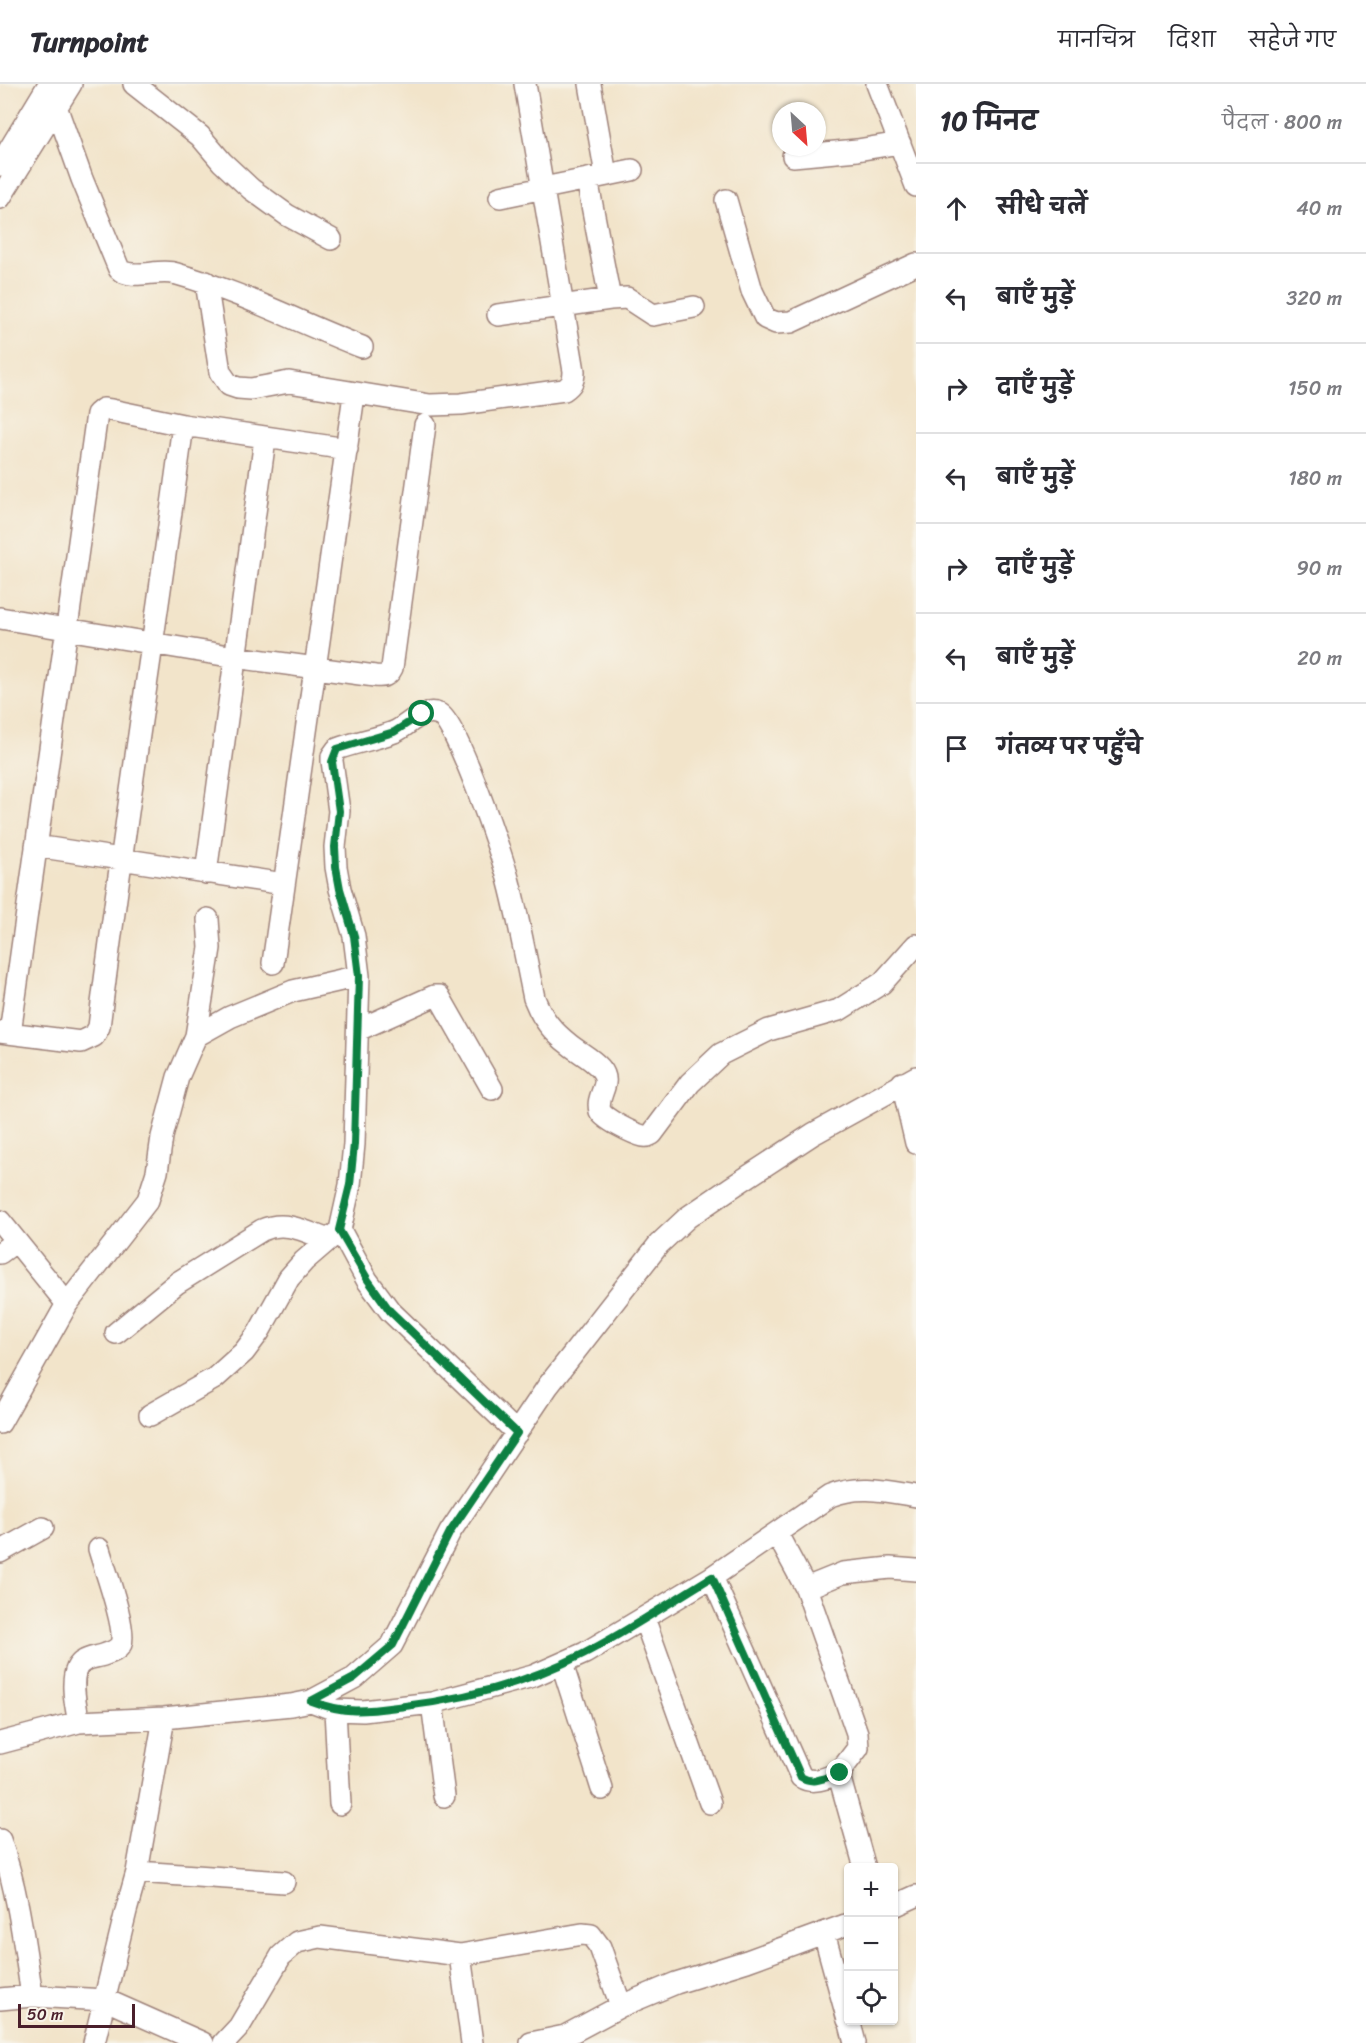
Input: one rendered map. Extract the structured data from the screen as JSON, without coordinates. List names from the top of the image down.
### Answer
{
  "scale_bar": "50 m",
  "north": "bottom right",
  "page": {
    "header": "Turnpoint",
    "nav": ["मानचित्र", "दिशा", "सहेजे गए"],
    "heading": ["10 मिनट", "पैदल · 800 m"],
    "list": [
      ["सीधे चलें", "40 m"],
      ["बाएँ मुड़ें", "320 m"],
      ["दाएँ मुड़ें", "150 m"],
      ["बाएँ मुड़ें", "180 m"],
      ["दाएँ मुड़ें", "90 m"],
      ["बाएँ मुड़ें", "20 m"],
      "गंतव्य पर पहुँचे"
    ],
    "map_buttons": ["+", "−"],
    "scale": "50 m"
  }
}
